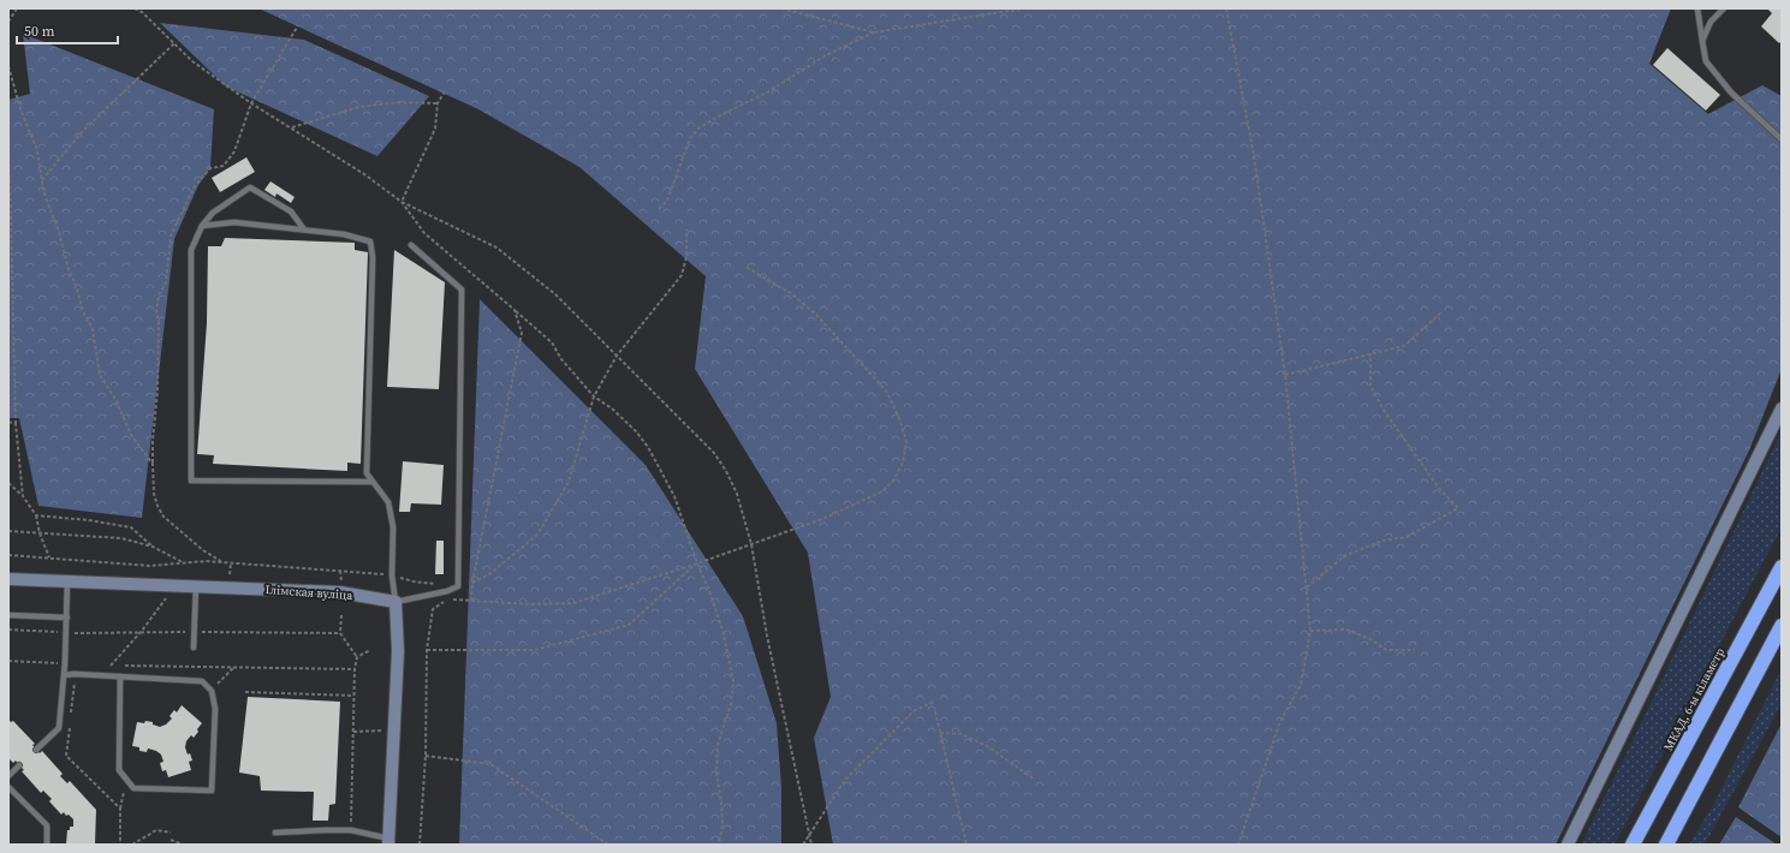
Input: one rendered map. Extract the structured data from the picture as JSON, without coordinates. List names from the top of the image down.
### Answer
{
  "streets": {
    "highway": ["МКАД, 6-ы кіламетр"],
    "street": ["Ілімская вуліца"]
  },
  "scale_bar": "50 m"
}
